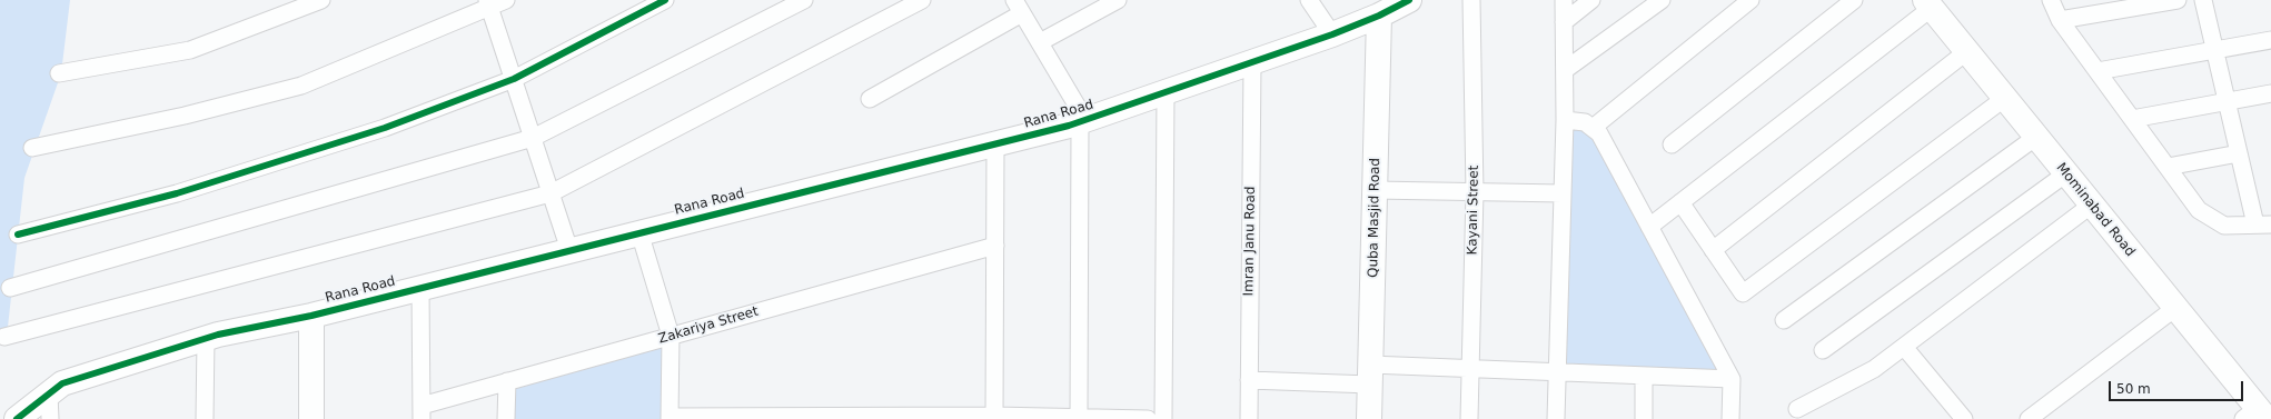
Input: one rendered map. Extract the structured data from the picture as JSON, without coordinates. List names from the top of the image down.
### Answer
{
  "streets": {
    "street": [
      "Rana Road",
      "Kayani Street",
      "Mominabad Road",
      "Quba Masjid Road",
      "Imran Janu Road",
      "Zakariya Street"
    ]
  },
  "crossings": [
    ["Rana Road", "Quba Masjid Road"],
    ["Rana Road", "Imran Janu Road"]
  ],
  "scale_bar": "50 m"
}
